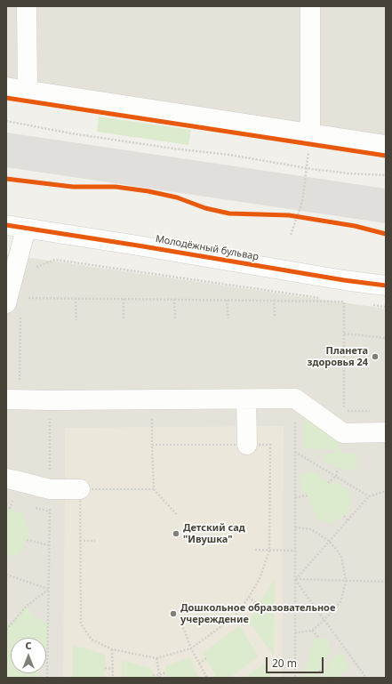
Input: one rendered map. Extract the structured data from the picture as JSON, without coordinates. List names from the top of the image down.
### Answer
{
  "streets": {
    "street": ["Молодёжный бульвар"]
  },
  "places": ["Планета здоровья 24", "Детский сад \"Ивушка\"", "Дошкольное образовательное учереждение"],
  "scale_bar": "20 m",
  "north": "top"
}
